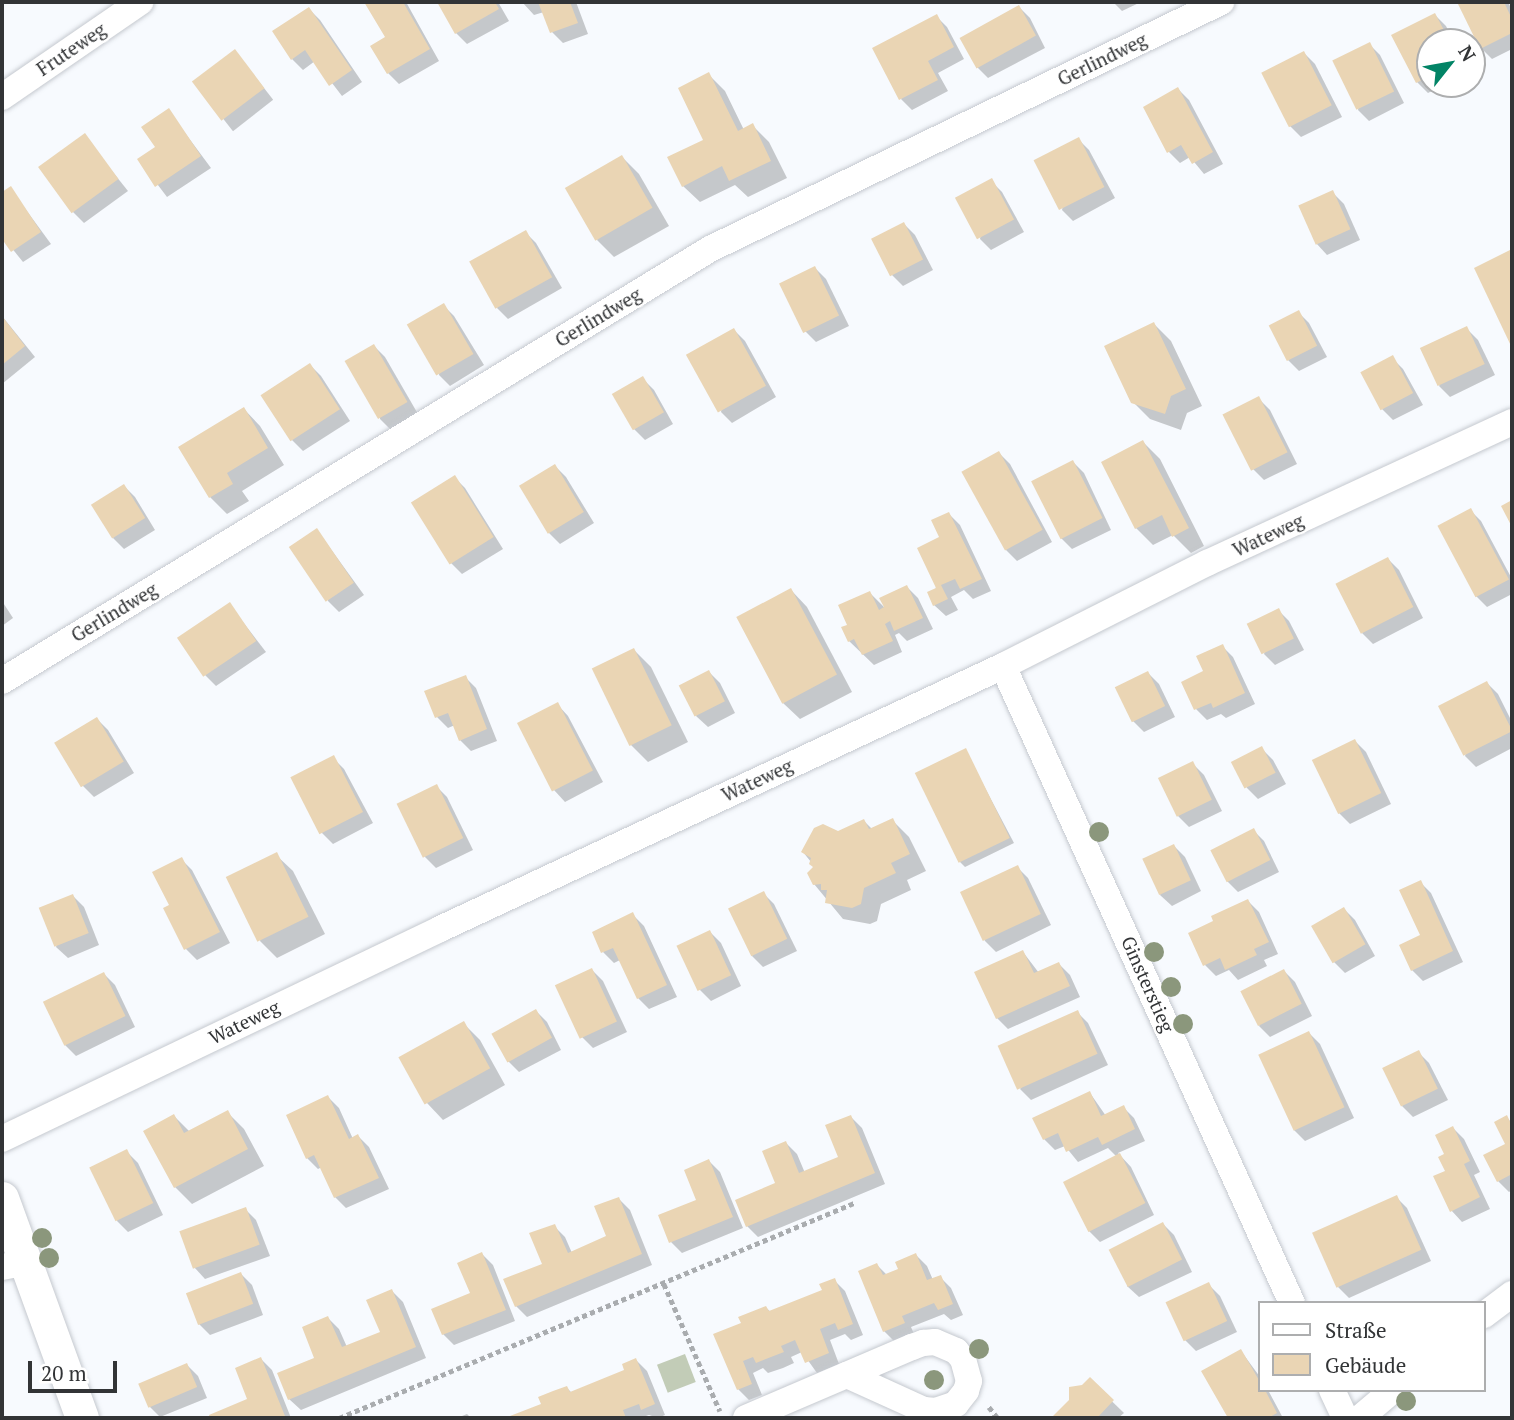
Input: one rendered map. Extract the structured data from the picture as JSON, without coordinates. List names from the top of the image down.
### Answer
{
  "streets": {
    "street": [
      "Fruteweg",
      "Gerlindweg",
      "Wateweg",
      "Ginsterstieg"
    ]
  },
  "crossings": [
    ["Wateweg", "Ginsterstieg"]
  ],
  "legend": ["Straße", "Gebäude"],
  "scale_bar": "20 m",
  "north": "top right"
}
